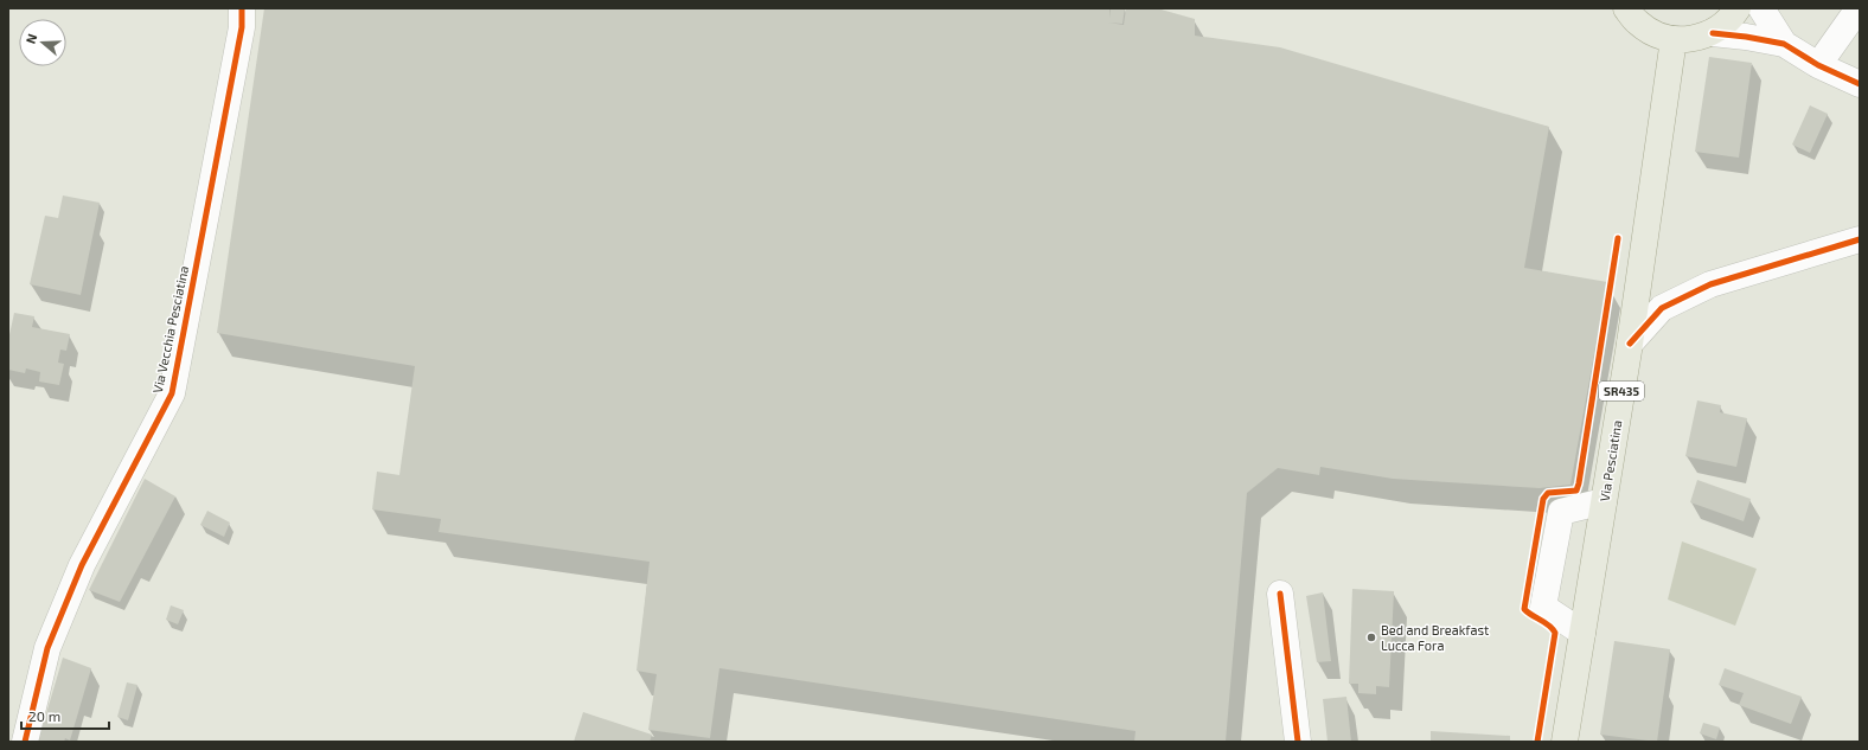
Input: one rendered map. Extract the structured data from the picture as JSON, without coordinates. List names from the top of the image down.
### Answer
{
  "streets": {
    "main road": ["SR435", "Via Pesciatina"],
    "street": ["Via Vecchia Pesciatina"]
  },
  "places": ["Bed and Breakfast Lucca Fora"],
  "scale_bar": "20 m",
  "north": "left"
}
